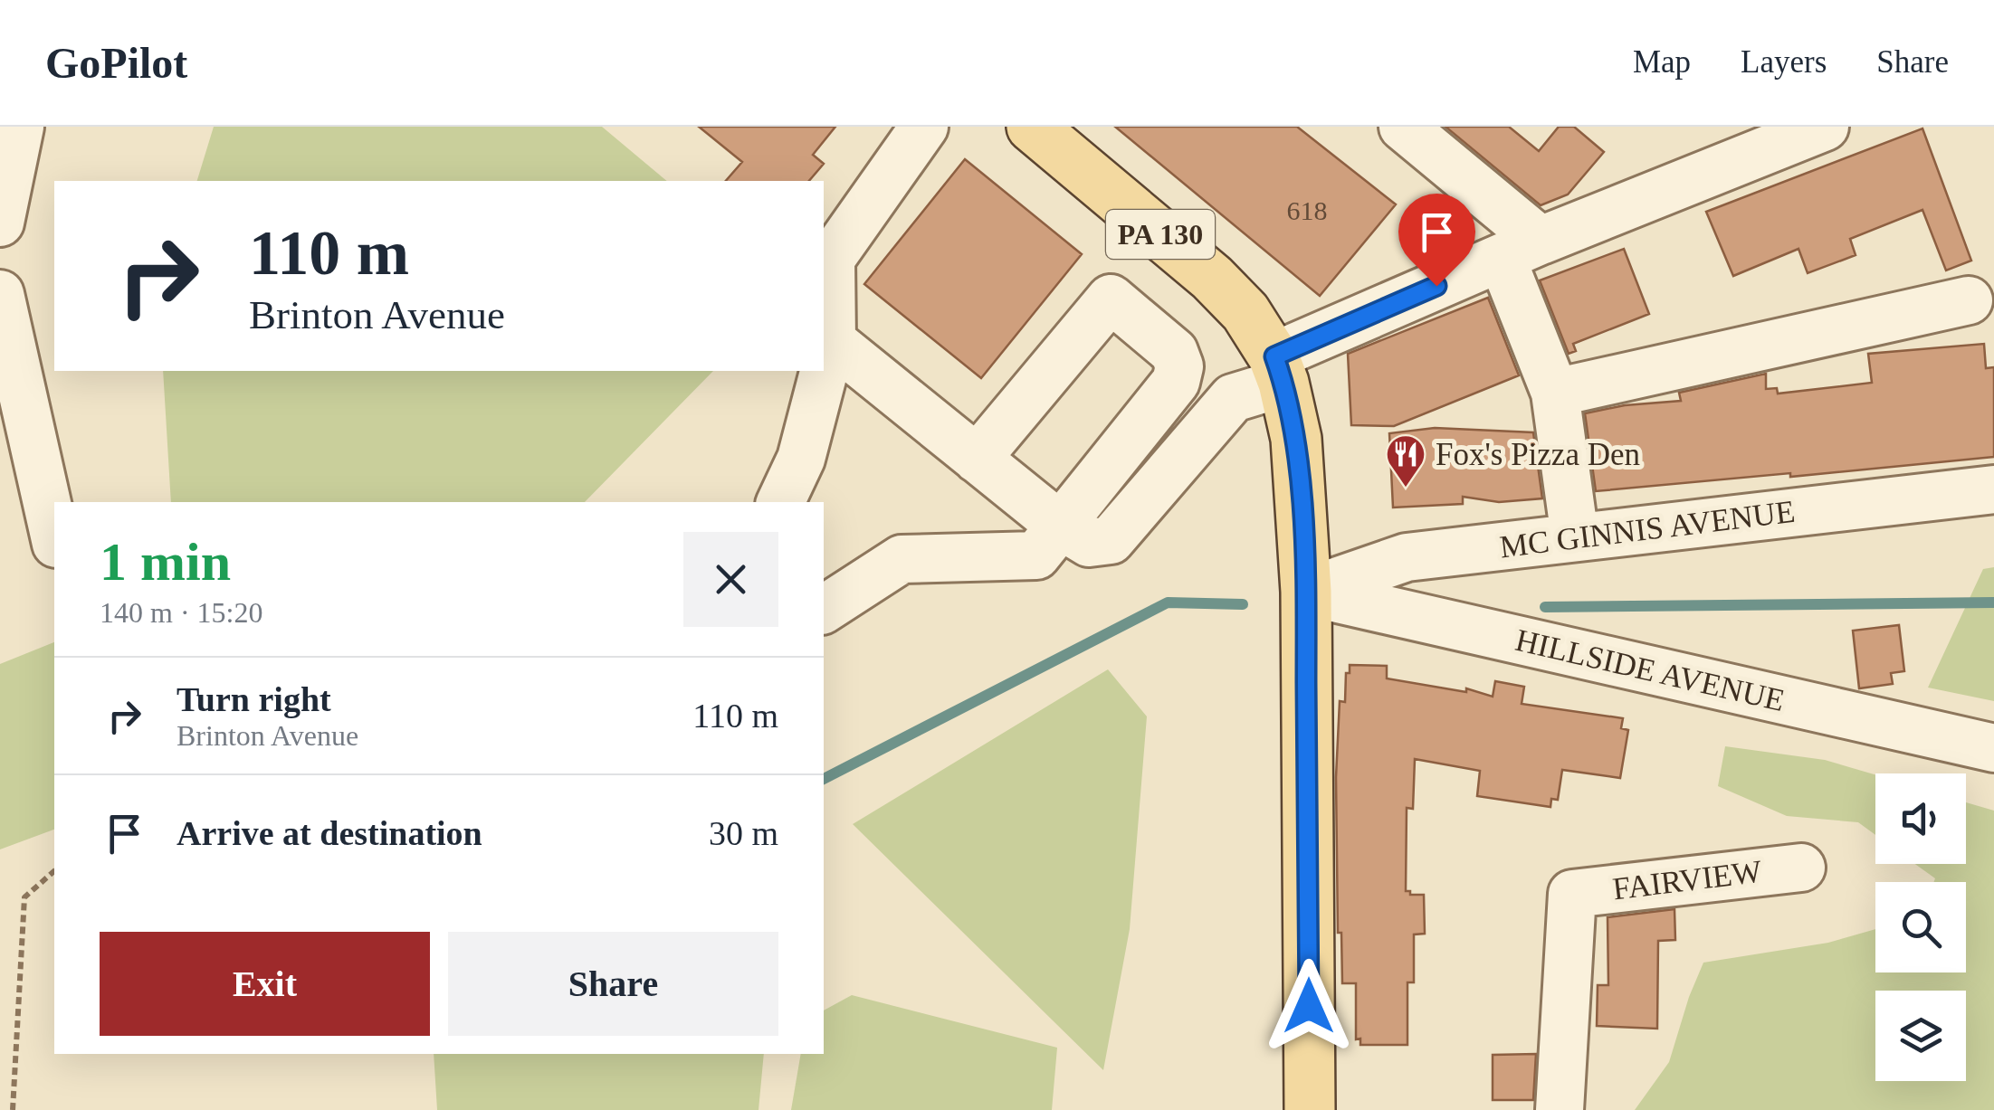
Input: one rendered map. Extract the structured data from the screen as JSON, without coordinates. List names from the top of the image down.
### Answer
{
  "streets": {
    "main road": ["PA 130"],
    "street": ["MC GINNIS AVENUE", "HILLSIDE AVENUE", "FAIRVIEW"]
  },
  "crossings": [
    ["PA 130", "MC GINNIS AVENUE"],
    ["PA 130", "HILLSIDE AVENUE"],
    ["MC GINNIS AVENUE", "HILLSIDE AVENUE"]
  ],
  "places": {
    "restaurant": ["Fox's Pizza Den"]
  },
  "house_numbers": ["618"],
  "page": {
    "header": "GoPilot",
    "nav": ["Map", "Layers", "Share"],
    "turn": ["110 m", "Brinton Avenue"],
    "heading": ["1 min", "140 m · 15:20"],
    "list": [
      {
        "name": "Turn right",
        "note": "Brinton Avenue",
        "value": "110 m"
      },
      {
        "name": "Arrive at destination",
        "value": "30 m"
      }
    ],
    "buttons": ["Exit", "Share"]
  }
}
